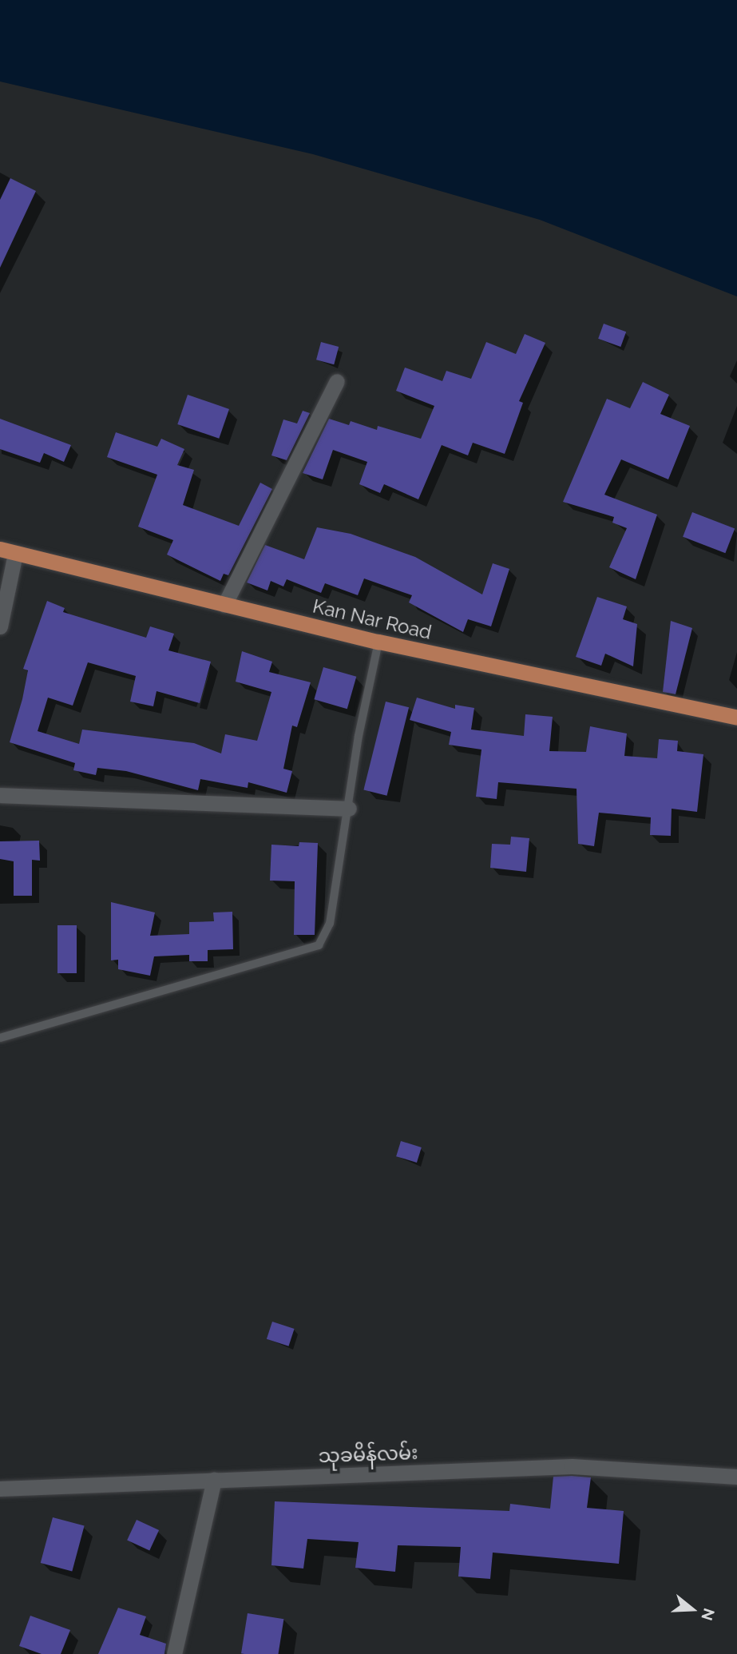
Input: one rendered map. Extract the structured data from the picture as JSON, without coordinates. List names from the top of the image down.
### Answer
{
  "streets": {
    "main road": ["Kan Nar Road"],
    "street": ["သုခမိန်လမ်း"]
  },
  "north": "right"
}
